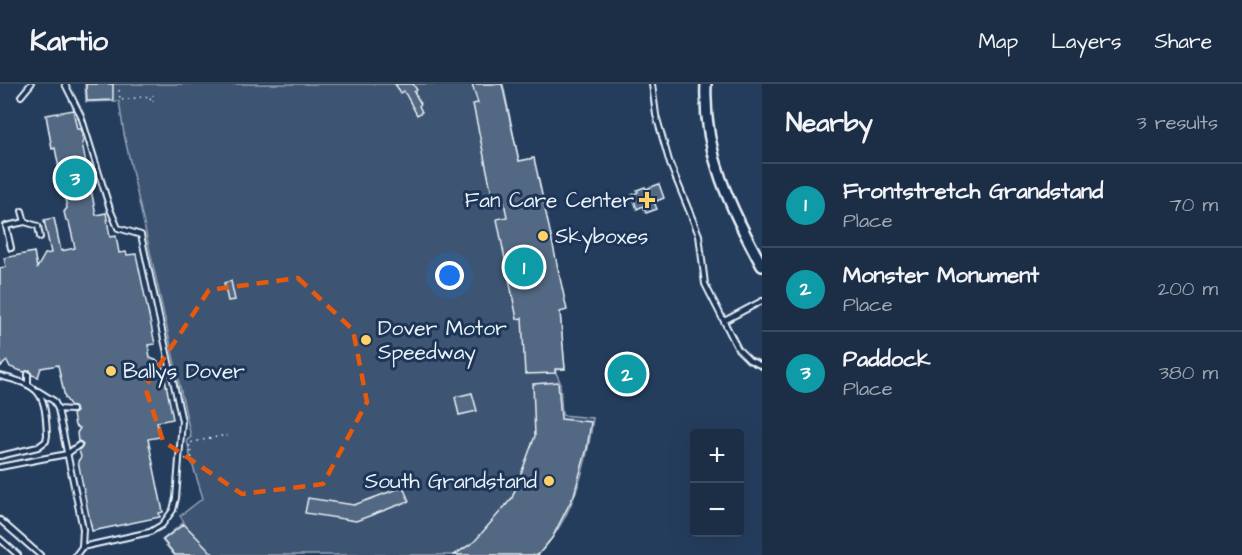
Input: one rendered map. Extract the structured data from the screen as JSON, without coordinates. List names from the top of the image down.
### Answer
{
  "places": {
    "health": ["Fan Care Center"],
    "other": [
      "Skyboxes",
      "Dover Motor Speedway",
      "Ballys Dover",
      "South Grandstand"
    ]
  },
  "page": {
    "header": "Kartio",
    "nav": ["Map", "Layers", "Share"],
    "heading": ["Nearby", "3 results"],
    "pins": ["3", "1", "2"],
    "list": [
      {
        "mark": "1",
        "name": "Frontstretch Grandstand",
        "note": "Place",
        "value": "70 m"
      },
      {
        "mark": "2",
        "name": "Monster Monument",
        "note": "Place",
        "value": "200 m"
      },
      {
        "mark": "3",
        "name": "Paddock",
        "note": "Place",
        "value": "380 m"
      }
    ],
    "map_buttons": ["+", "−"]
  }
}
